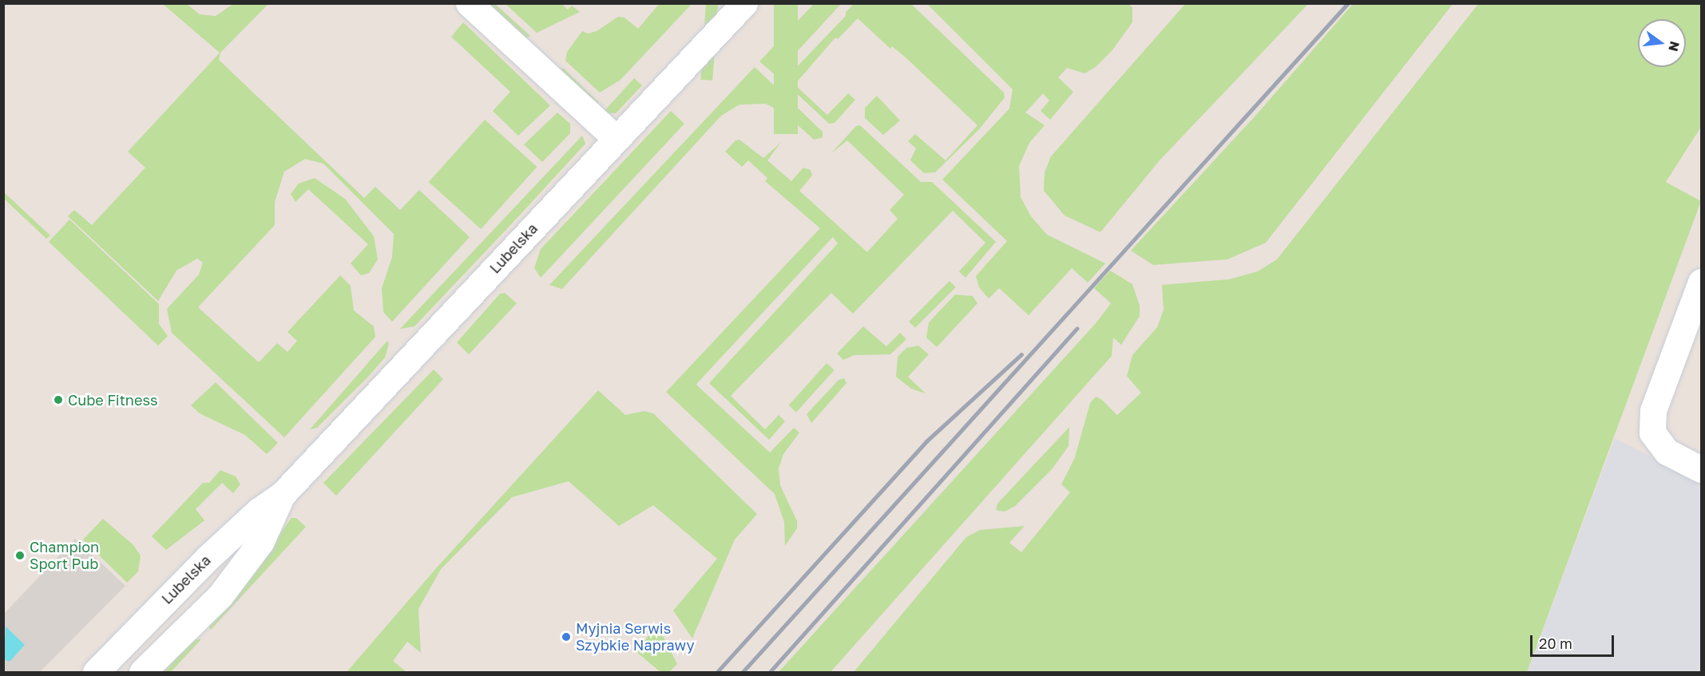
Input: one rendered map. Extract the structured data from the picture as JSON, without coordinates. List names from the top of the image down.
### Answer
{
  "streets": {
    "main road": ["Lubelska"]
  },
  "places": ["Cube Fitness", "Champion Sport Pub", "Myjnia Serwis Szybkie Naprawy"],
  "scale_bar": "20 m",
  "north": "right"
}
